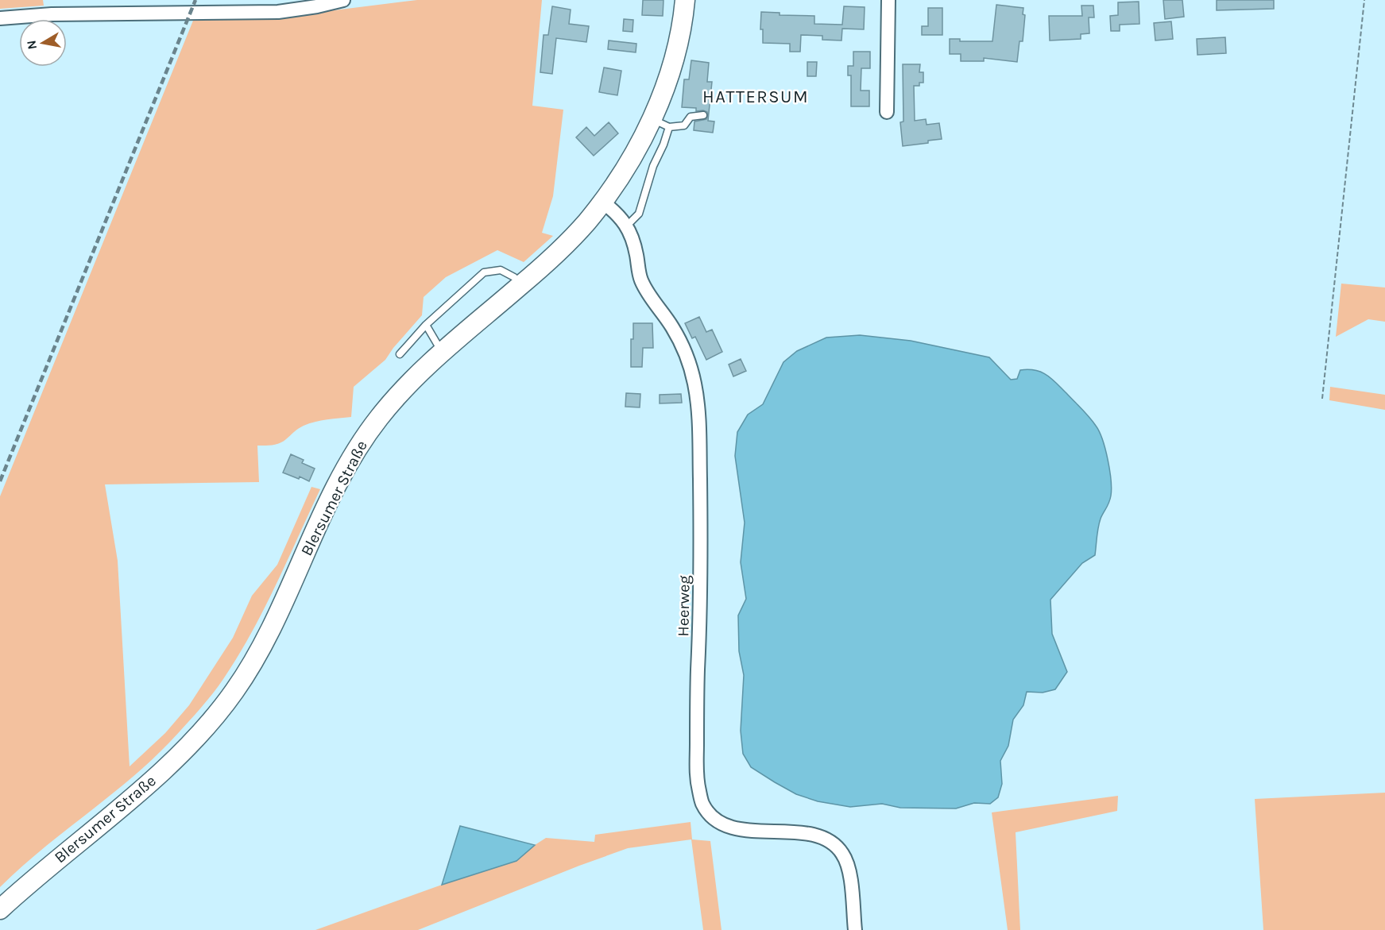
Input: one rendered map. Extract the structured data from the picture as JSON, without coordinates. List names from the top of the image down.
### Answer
{
  "streets": {
    "main road": ["Blersumer Straße"],
    "street": ["Heerweg"]
  },
  "crossings": [
    ["Blersumer Straße", "Heerweg"]
  ],
  "districts": ["HATTERSUM"],
  "north": "left"
}
